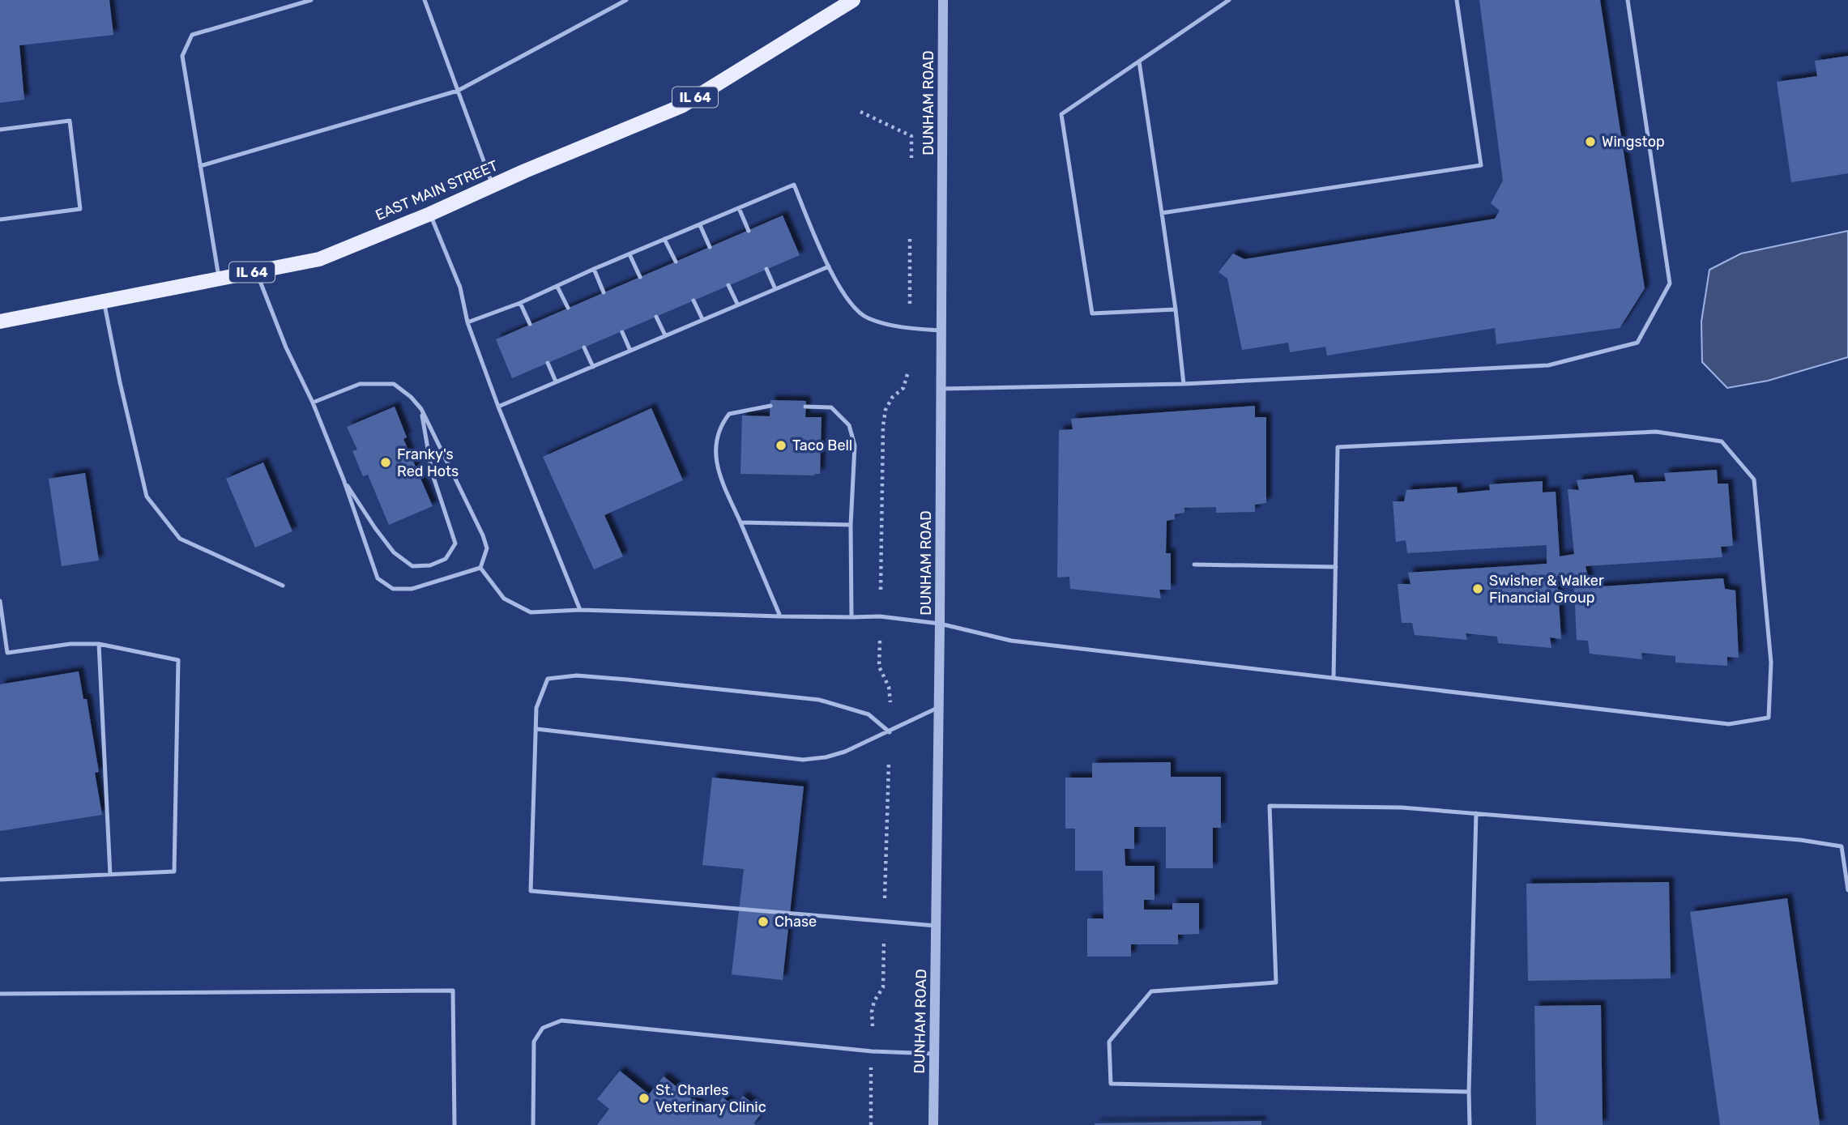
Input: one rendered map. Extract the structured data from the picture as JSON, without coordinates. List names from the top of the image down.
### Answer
{
  "streets": {
    "main road": ["IL 64", "EAST MAIN STREET"],
    "street": ["DUNHAM ROAD"]
  },
  "places": [
    "Wingstop",
    "Taco Bell",
    "Franky's Red Hots",
    "Swisher & Walker Financial Group",
    "Chase",
    "St. Charles Veterinary Clinic"
  ]
}
